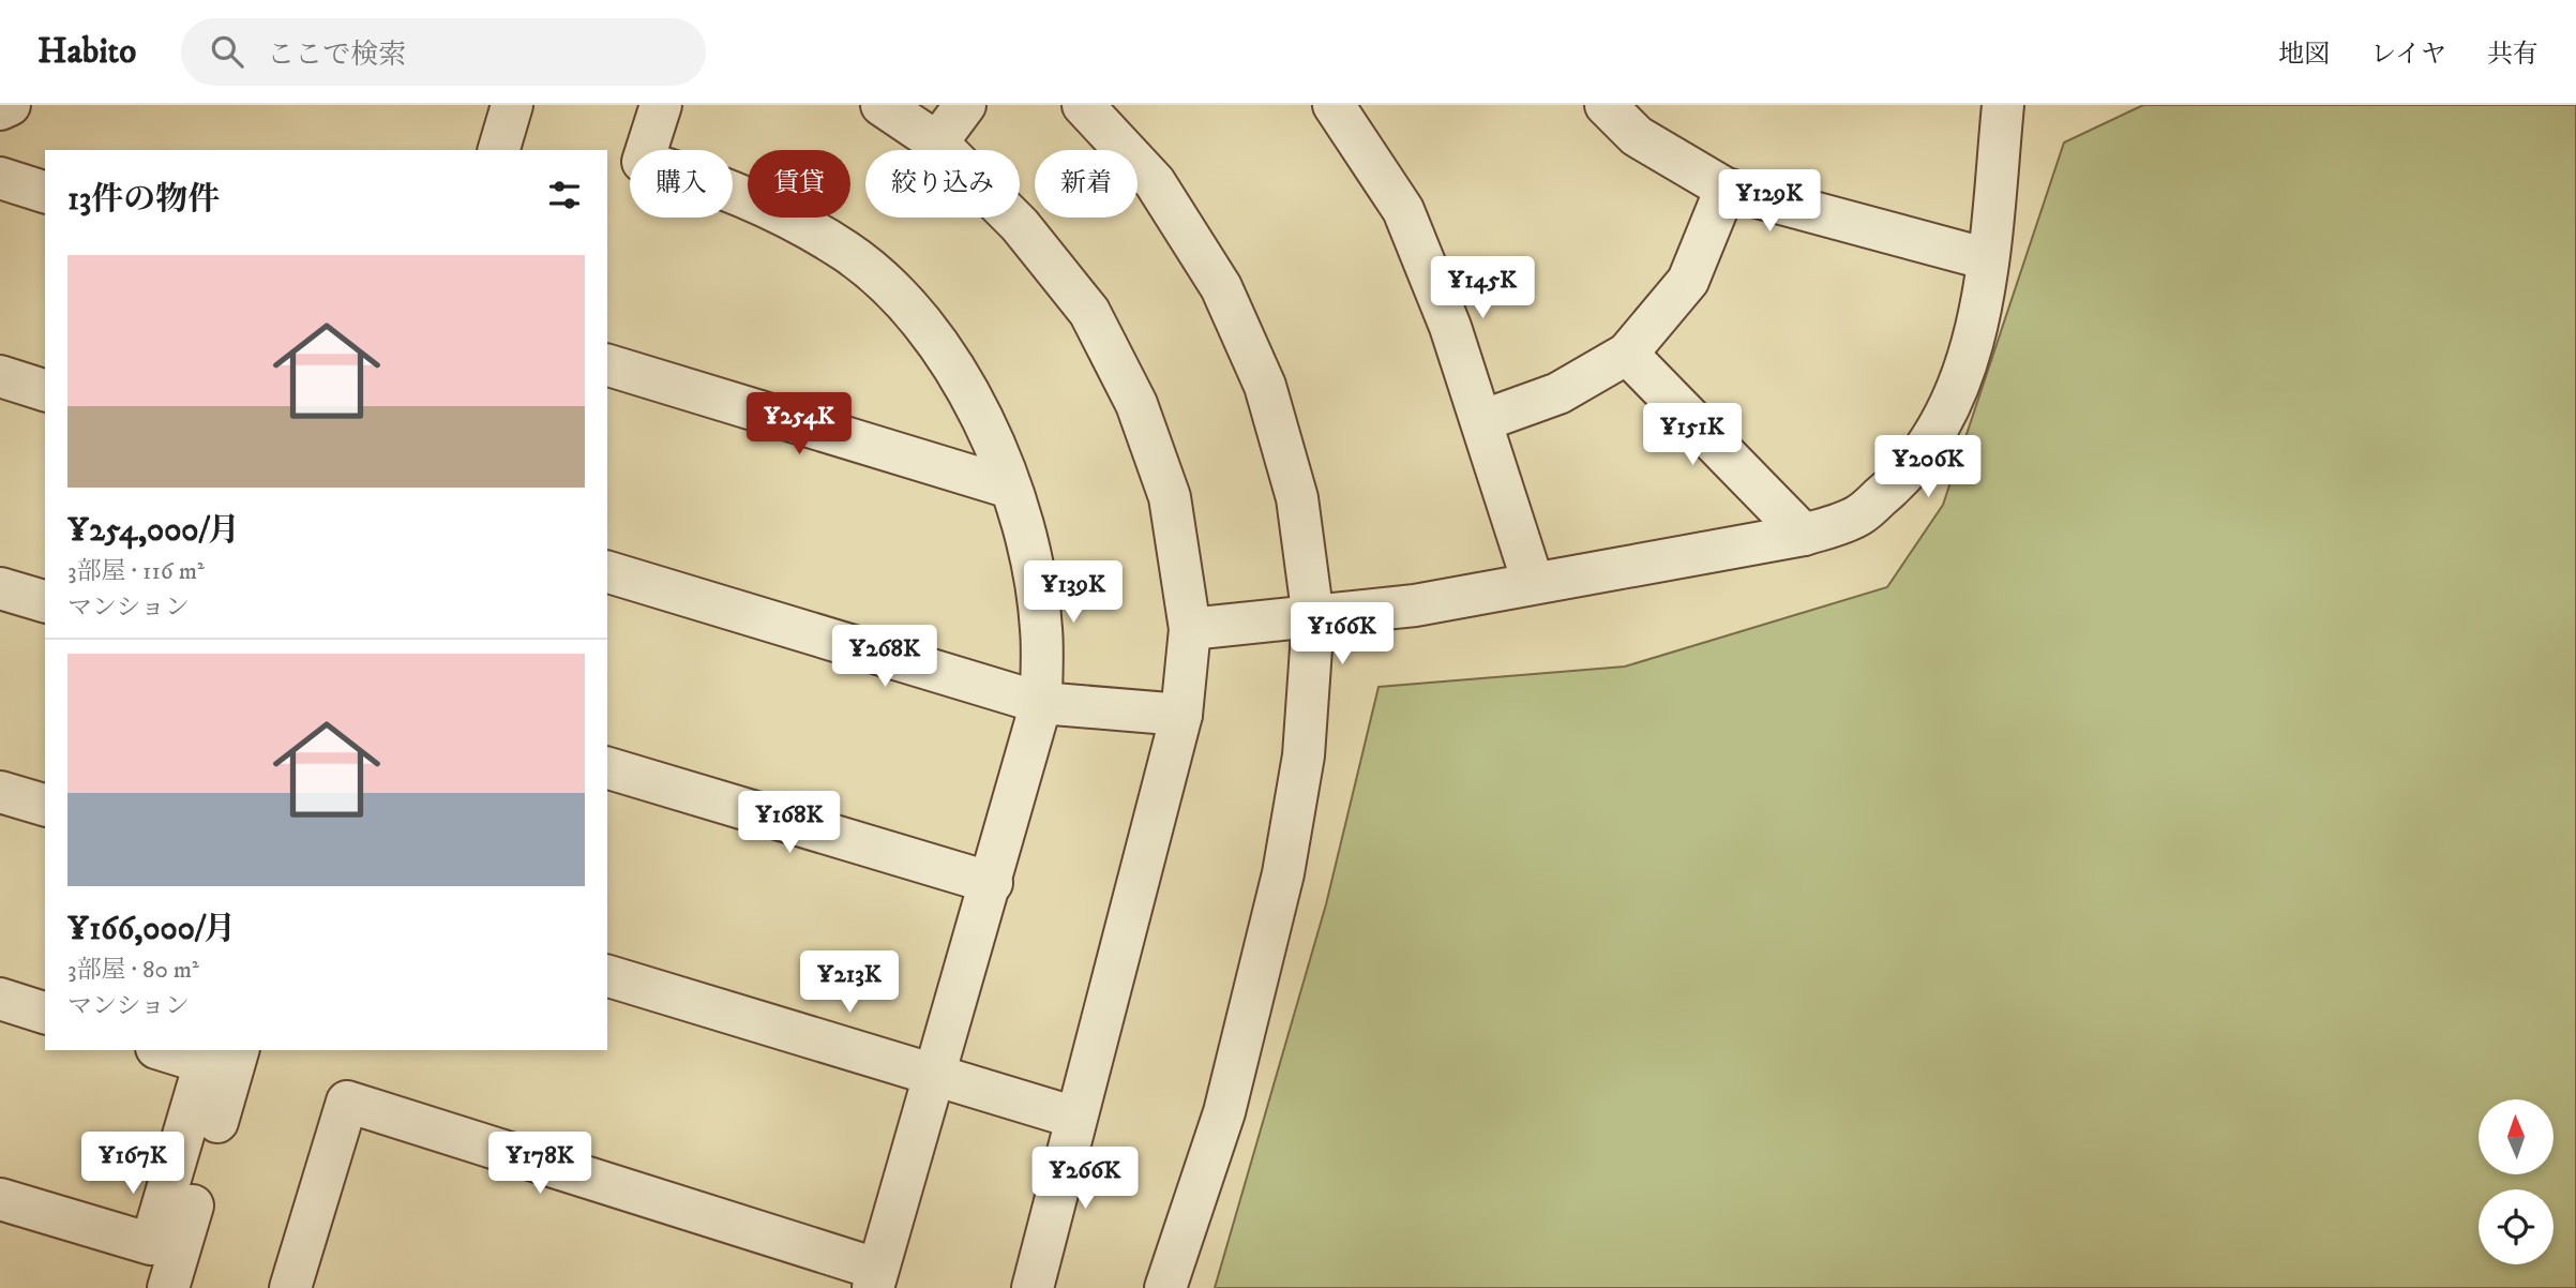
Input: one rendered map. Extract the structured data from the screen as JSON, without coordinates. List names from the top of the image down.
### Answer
{
  "north": "top",
  "page": {
    "header": "Habito",
    "search": "ここで検索",
    "nav": ["地図", "レイヤ", "共有"],
    "chip": [
      "購入",
      "賃貸",
      "絞り込み",
      "新着"
    ],
    "heading": "13件の物件",
    "price": [
      "¥129K",
      "¥145K",
      "¥254K",
      "¥151K",
      "¥206K",
      "¥139K",
      "¥166K",
      "¥268K",
      "¥168K",
      "¥213K",
      "¥167K",
      "¥178K",
      "¥266K"
    ],
    "list": [
      {
        "name": "¥254,000/月",
        "note": "3部屋 · 116 m² · マンション"
      },
      {
        "name": "¥166,000/月",
        "note": "3部屋 · 80 m² · マンション"
      }
    ]
  }
}
